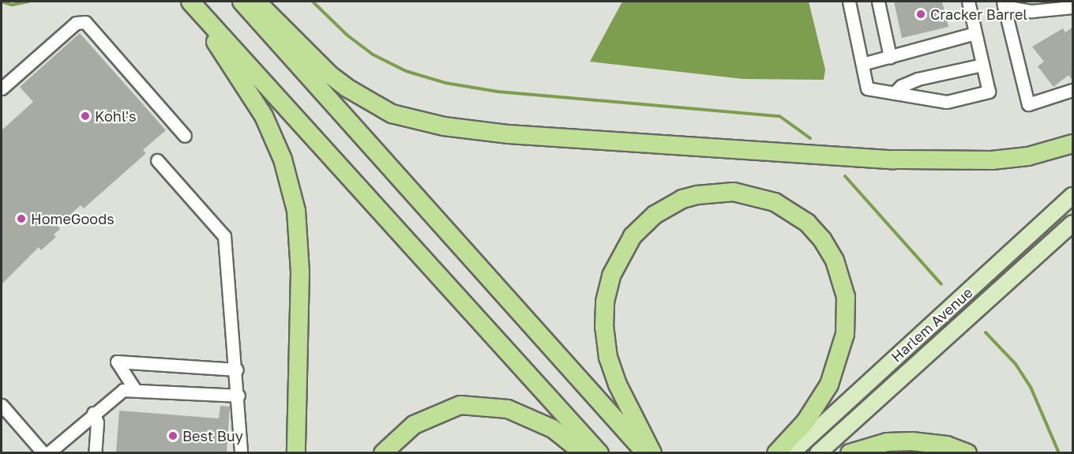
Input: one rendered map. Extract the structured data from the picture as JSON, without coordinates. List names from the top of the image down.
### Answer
{
  "streets": {
    "main road": ["Harlem Avenue"]
  },
  "places": [
    "Cracker Barrel",
    "Kohl's",
    "HomeGoods",
    "Best Buy"
  ]
}
